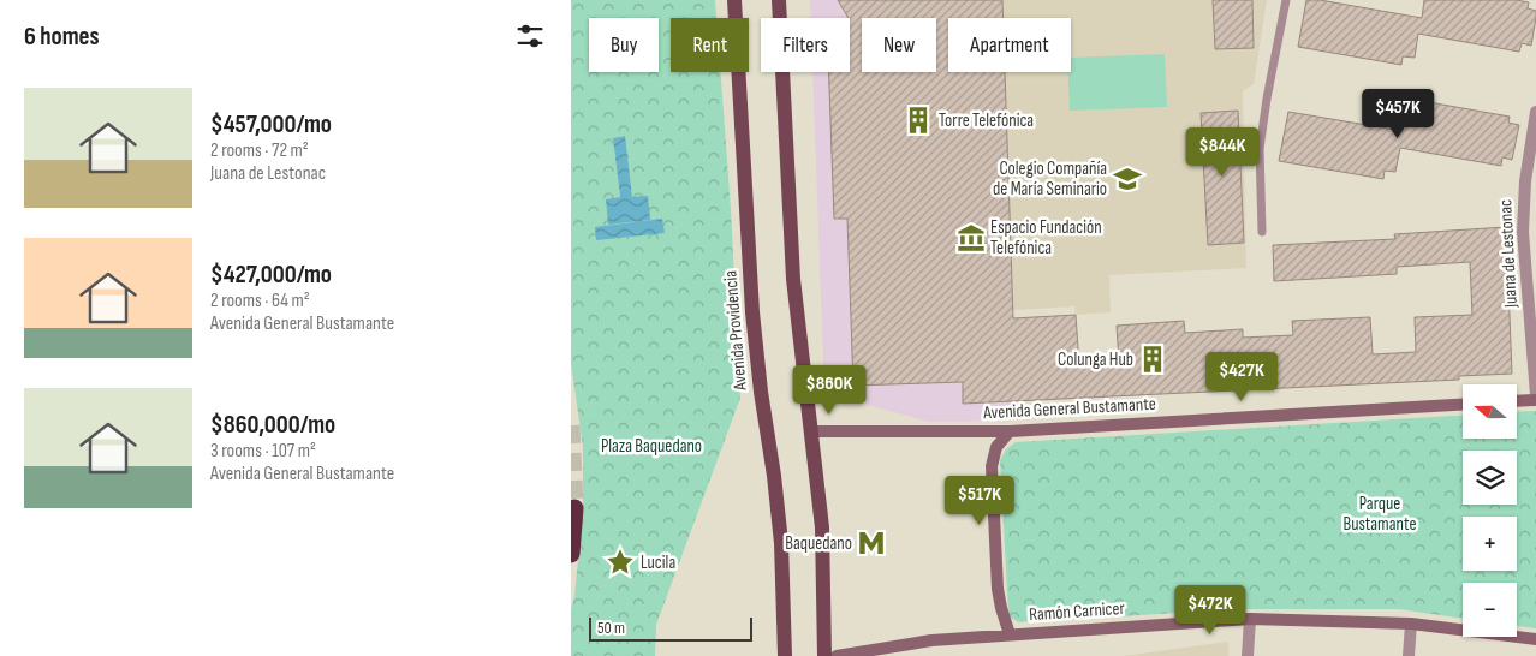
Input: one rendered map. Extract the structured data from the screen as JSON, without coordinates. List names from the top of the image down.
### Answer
{
  "streets": {
    "main road": ["Avenida Providencia", "Avenida General Bustamante", "Ramón Carnicer"],
    "street": ["Juana de Lestonac"]
  },
  "parks": ["Plaza Baquedano", "Parque Bustamante"],
  "places": {
    "building": ["Torre Telefónica", "Colunga Hub"],
    "school or university": ["Colegio Compañía de María Seminario"],
    "museum": ["Espacio Fundación Telefónica"],
    "metro station": ["Baquedano"],
    "place": ["Lucila"]
  },
  "scale_bar": "50 m",
  "north": "left",
  "page": {
    "heading": "6 homes",
    "chip": [
      "Buy",
      "Rent",
      "Filters",
      "New",
      "Apartment"
    ],
    "list": [
      {
        "name": "$457,000/mo",
        "note": "2 rooms · 72 m² · Juana de Lestonac"
      },
      {
        "name": "$427,000/mo",
        "note": "2 rooms · 64 m² · Avenida General Bustamante"
      },
      {
        "name": "$860,000/mo",
        "note": "3 rooms · 107 m² · Avenida General Bustamante"
      }
    ],
    "price": [
      "$457K",
      "$844K",
      "$427K",
      "$860K",
      "$517K",
      "$472K"
    ],
    "map_buttons": ["+", "−"],
    "scale": "50 m"
  }
}
